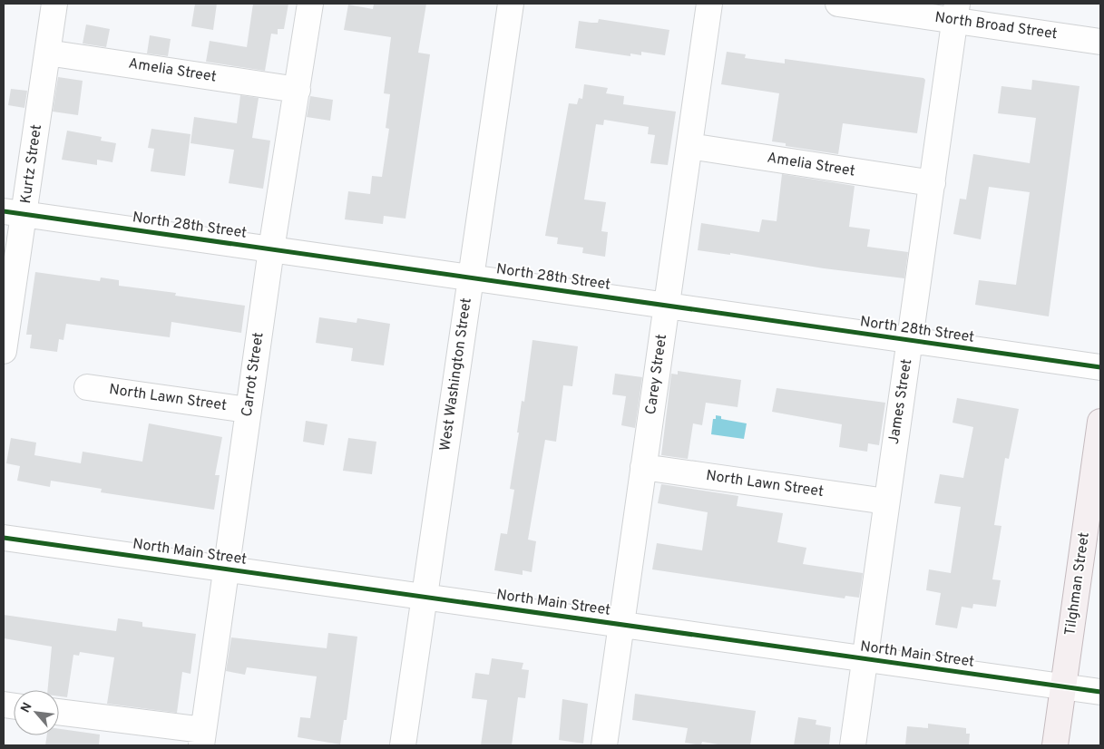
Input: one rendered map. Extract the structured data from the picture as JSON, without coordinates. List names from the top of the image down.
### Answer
{
  "streets": {
    "main road": ["Tilghman Street"],
    "street": [
      "North Broad Street",
      "Amelia Street",
      "Kurtz Street",
      "North 28th Street",
      "Carrot Street",
      "West Washington Street",
      "Carey Street",
      "North Lawn Street",
      "James Street",
      "North Main Street"
    ]
  },
  "crossings": [
    ["North Broad Street", "James Street"],
    ["Amelia Street", "Kurtz Street"],
    ["Amelia Street", "Carrot Street"],
    ["Amelia Street", "Carey Street"],
    ["Amelia Street", "James Street"],
    ["Kurtz Street", "North 28th Street"],
    ["North 28th Street", "Carrot Street"],
    ["North 28th Street", "West Washington Street"],
    ["North 28th Street", "Carey Street"],
    ["North 28th Street", "James Street"],
    ["Carrot Street", "North Lawn Street"],
    ["Carrot Street", "North Main Street"],
    ["West Washington Street", "North Main Street"],
    ["Carey Street", "North Lawn Street"],
    ["Carey Street", "North Main Street"],
    ["North Lawn Street", "James Street"],
    ["James Street", "North Main Street"],
    ["North Main Street", "Tilghman Street"]
  ],
  "north": "top left"
}
